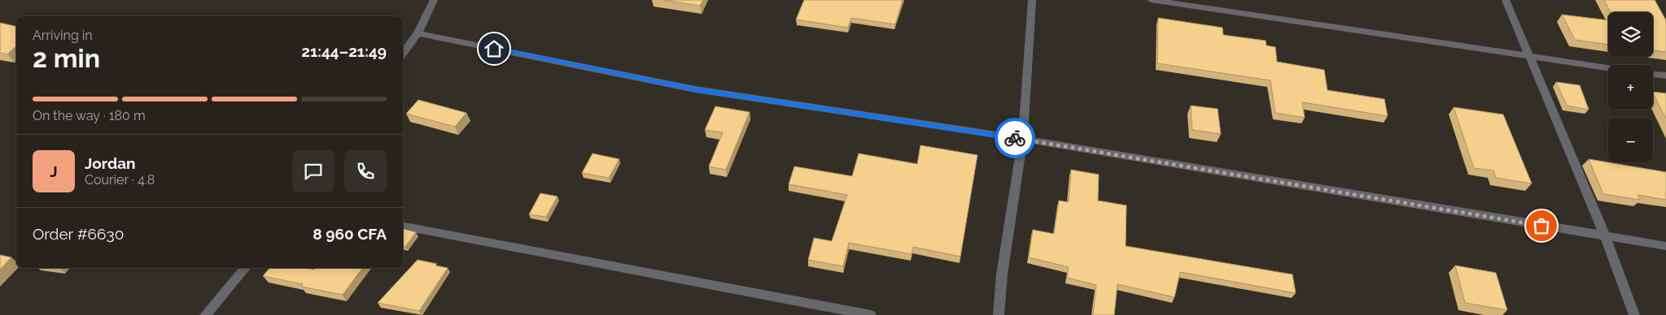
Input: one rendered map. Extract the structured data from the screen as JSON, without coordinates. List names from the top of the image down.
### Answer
{
  "page": {
    "map_buttons": ["+", "−"],
    "heading": ["2 min", "Arriving in", "21:44–21:49"],
    "panel": [
      "Jordan",
      "Courier · 4.8",
      "Order #6630",
      "8 960 CFA"
    ],
    "bar": "On the way · 180 m",
    "round": "J"
  }
}
